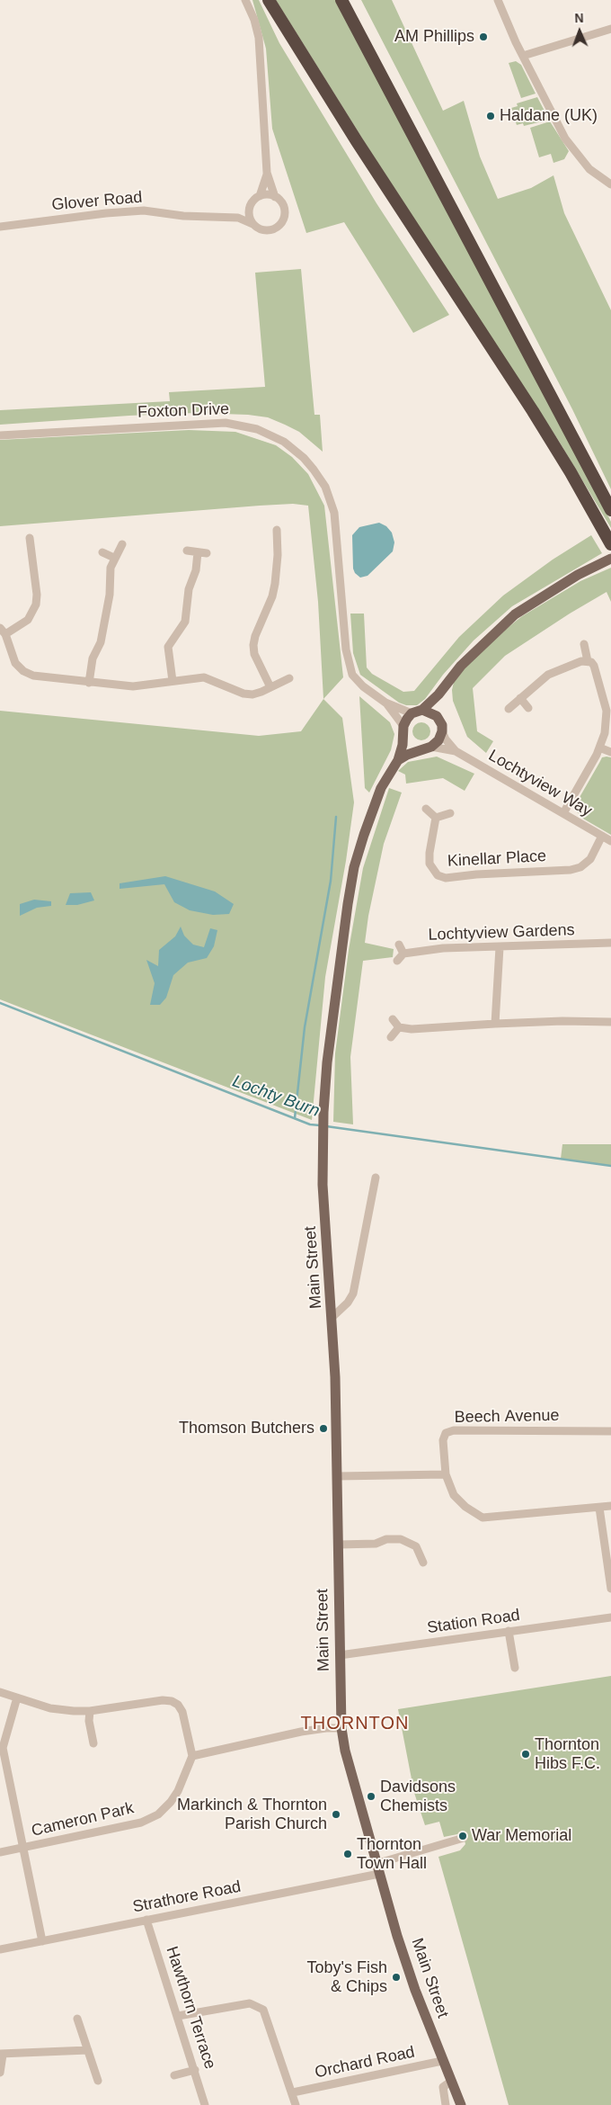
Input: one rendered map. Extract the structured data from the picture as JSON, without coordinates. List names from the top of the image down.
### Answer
{
  "streets": {
    "main road": ["Main Street"],
    "street": [
      "Glover Road",
      "Foxton Drive",
      "Lochtyview Way",
      "Kinellar Place",
      "Lochtyview Gardens",
      "Beech Avenue",
      "Station Road",
      "Cameron Park",
      "Strathore Road",
      "Hawthorn Terrace",
      "Orchard Road"
    ]
  },
  "crossings": [
    ["Foxton Drive", "Lochtyview Way"],
    ["Foxton Drive", "Main Street"],
    ["Lochtyview Way", "Kinellar Place"],
    ["Lochtyview Way", "Main Street"],
    ["Main Street", "Station Road"],
    ["Main Street", "Strathore Road"],
    ["Main Street", "Orchard Road"],
    ["Strathore Road", "Hawthorn Terrace"]
  ],
  "districts": ["THORNTON"],
  "water": ["Lochty Burn"],
  "places": [
    "AM Phillips",
    "Haldane (UK)",
    "Thomson Butchers",
    "Thornton Hibs F.C.",
    "Davidsons Chemists",
    "Markinch & Thornton Parish Church",
    "War Memorial",
    "Thornton Town Hall",
    "Toby's Fish & Chips"
  ],
  "north": "top"
}
